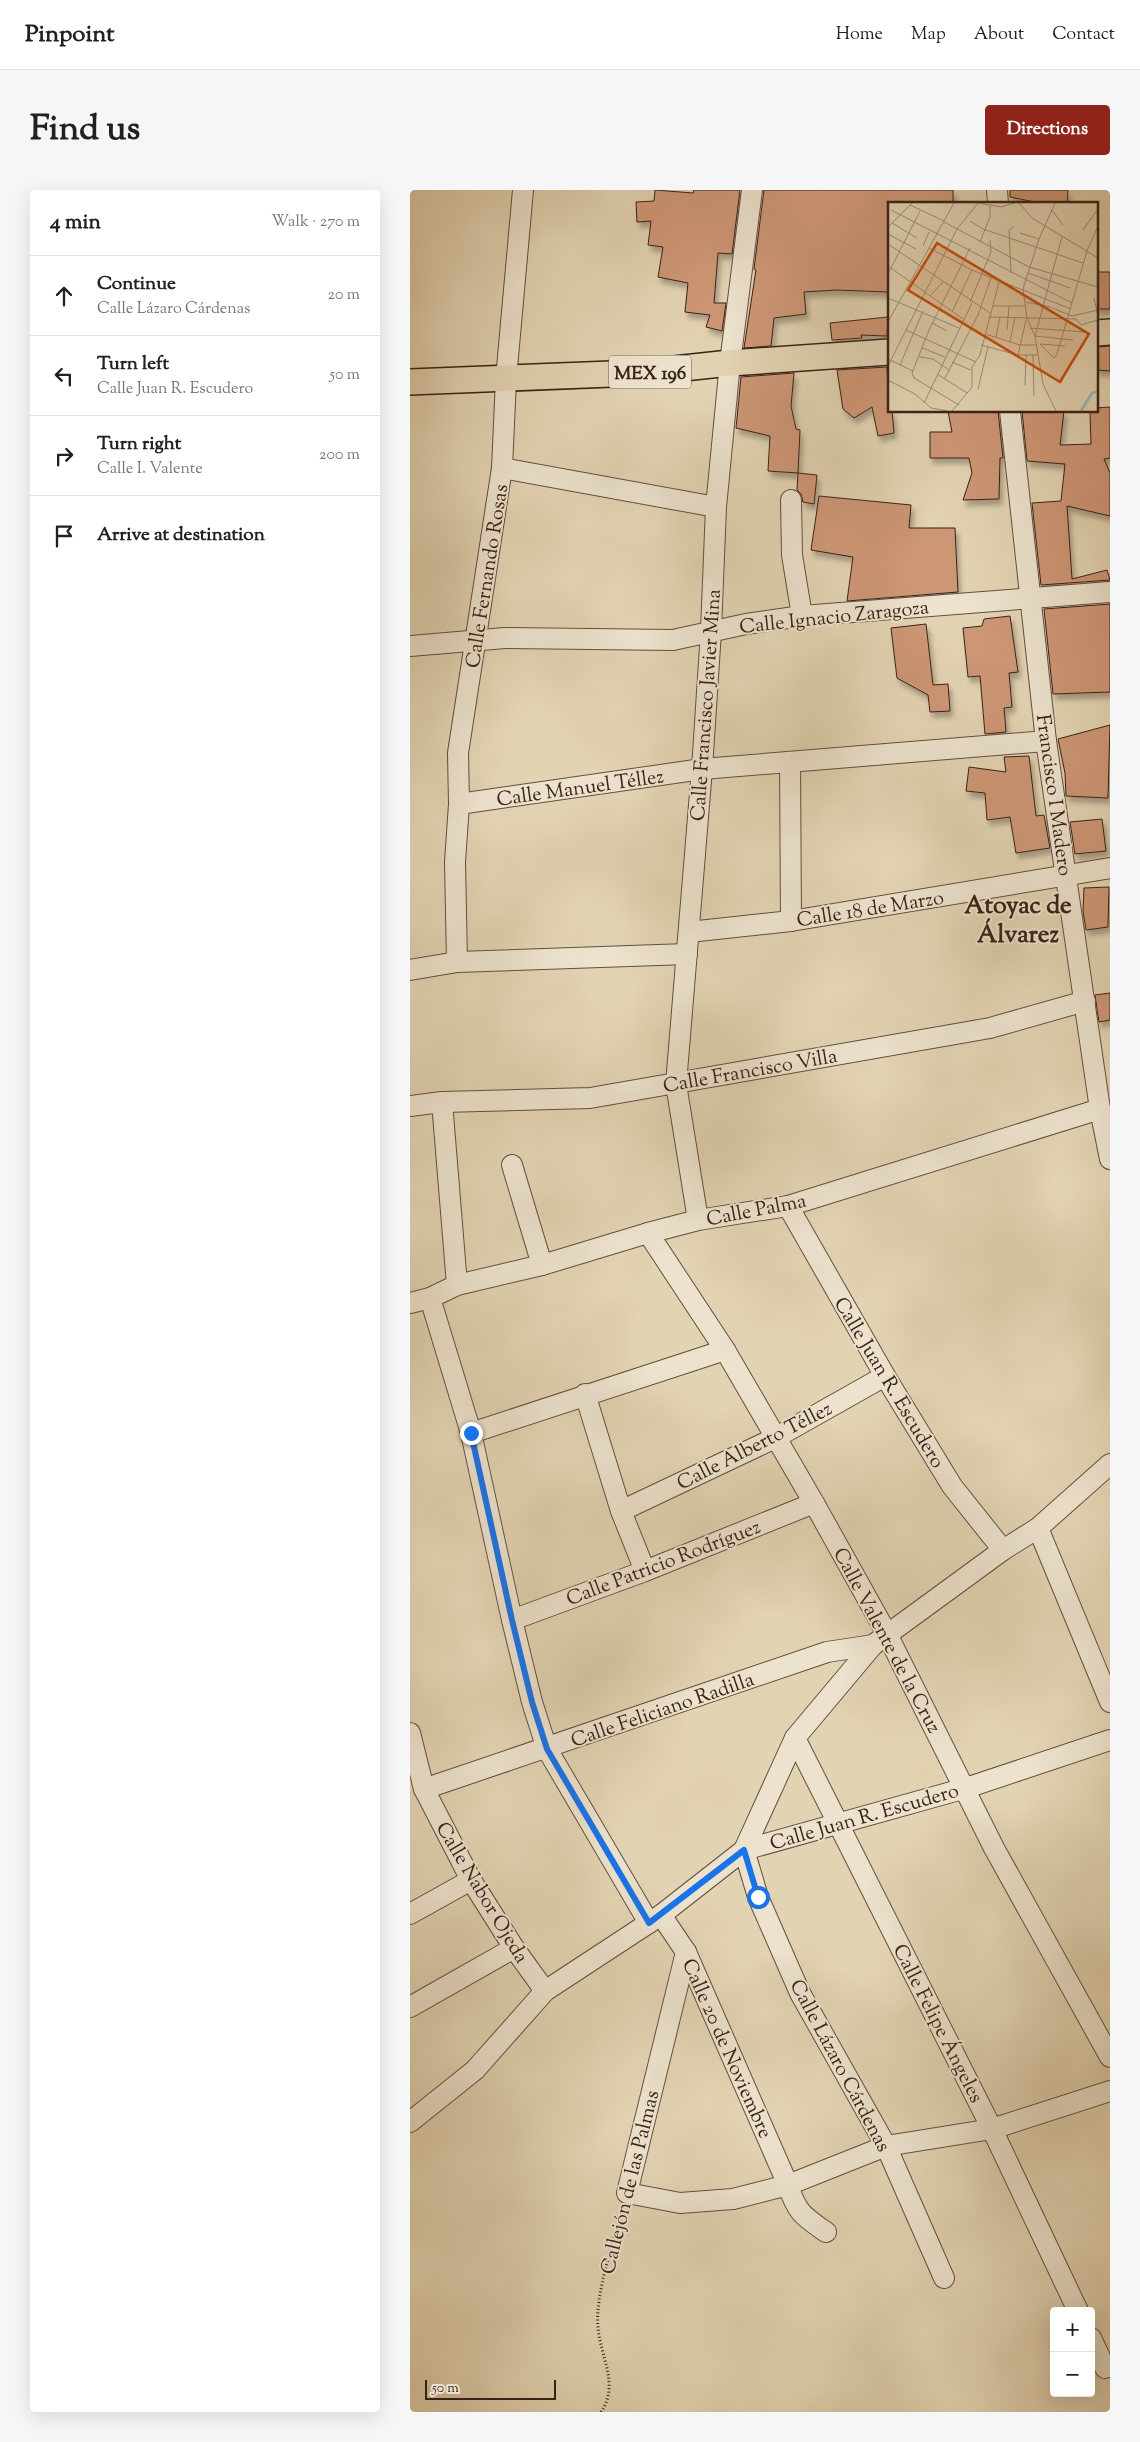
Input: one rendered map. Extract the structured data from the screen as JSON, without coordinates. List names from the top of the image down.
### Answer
{
  "streets": {
    "main road": ["MEX 196"],
    "street": [
      "Calle Fernando Rosas",
      "Calle Ignacio Zaragoza",
      "Calle Francisco Javier Mina",
      "Calle Manuel Téllez",
      "Francisco I Madero",
      "Calle 18 de Marzo",
      "Calle Francisco Villa",
      "Calle Palma",
      "Calle Juan R. Escudero",
      "Calle Alberto Téllez",
      "Calle Patricio Rodríguez",
      "Calle Valente de la Cruz",
      "Calle Feliciano Radilla",
      "Calle Nabor Ojeda",
      "Calle Felipe Ángeles",
      "Calle 20 de Noviembre",
      "Calle Lázaro Cárdenas",
      "Callejón de las Palmas"
    ]
  },
  "crossings": [
    ["MEX 196", "Calle Fernando Rosas"],
    ["MEX 196", "Calle Francisco Javier Mina"],
    ["Calle Fernando Rosas", "Calle Ignacio Zaragoza"],
    ["Calle Fernando Rosas", "Calle Manuel Téllez"],
    ["Calle Ignacio Zaragoza", "Calle Francisco Javier Mina"],
    ["Calle Ignacio Zaragoza", "Francisco I Madero"],
    ["Calle Francisco Javier Mina", "Calle Manuel Téllez"],
    ["Calle Francisco Javier Mina", "Calle 18 de Marzo"],
    ["Calle Francisco Javier Mina", "Calle Francisco Villa"],
    ["Calle Francisco Javier Mina", "Calle Palma"],
    ["Calle Manuel Téllez", "Francisco I Madero"],
    ["Francisco I Madero", "Calle 18 de Marzo"],
    ["Francisco I Madero", "Calle Francisco Villa"],
    ["Francisco I Madero", "Calle Palma"],
    ["Calle Palma", "Calle Juan R. Escudero"],
    ["Calle Palma", "Calle Valente de la Cruz"],
    ["Calle Palma", "Calle 20 de Noviembre"],
    ["Calle Juan R. Escudero", "Calle Alberto Téllez"],
    ["Calle Juan R. Escudero", "Calle Valente de la Cruz"],
    ["Calle Juan R. Escudero", "Calle Nabor Ojeda"],
    ["Calle Juan R. Escudero", "Calle Felipe Ángeles"],
    ["Calle Juan R. Escudero", "Calle 20 de Noviembre"],
    ["Calle Juan R. Escudero", "Calle Lázaro Cárdenas"],
    ["Calle Alberto Téllez", "Calle Valente de la Cruz"],
    ["Calle Patricio Rodríguez", "Calle Valente de la Cruz"],
    ["Calle Patricio Rodríguez", "Calle 20 de Noviembre"],
    ["Calle Valente de la Cruz", "Calle Feliciano Radilla"],
    ["Calle Feliciano Radilla", "Calle Nabor Ojeda"],
    ["Calle Feliciano Radilla", "Calle 20 de Noviembre"],
    ["Calle 20 de Noviembre", "Callejón de las Palmas"]
  ],
  "districts": ["Atoyac de Álvarez"],
  "scale_bar": "50 m",
  "page": {
    "header": "Pinpoint",
    "nav": [
      "Home",
      "Map",
      "About",
      "Contact"
    ],
    "title": "Find us",
    "buttons": "Directions",
    "heading": ["4 min", "Walk · 270 m"],
    "list": [
      ["Continue", "Calle Lázaro Cárdenas", "20 m"],
      ["Turn left", "Calle Juan R. Escudero", "50 m"],
      ["Turn right", "Calle I. Valente", "200 m"],
      "Arrive at destination"
    ],
    "map_buttons": ["+", "−"],
    "scale": "50 m"
  }
}
